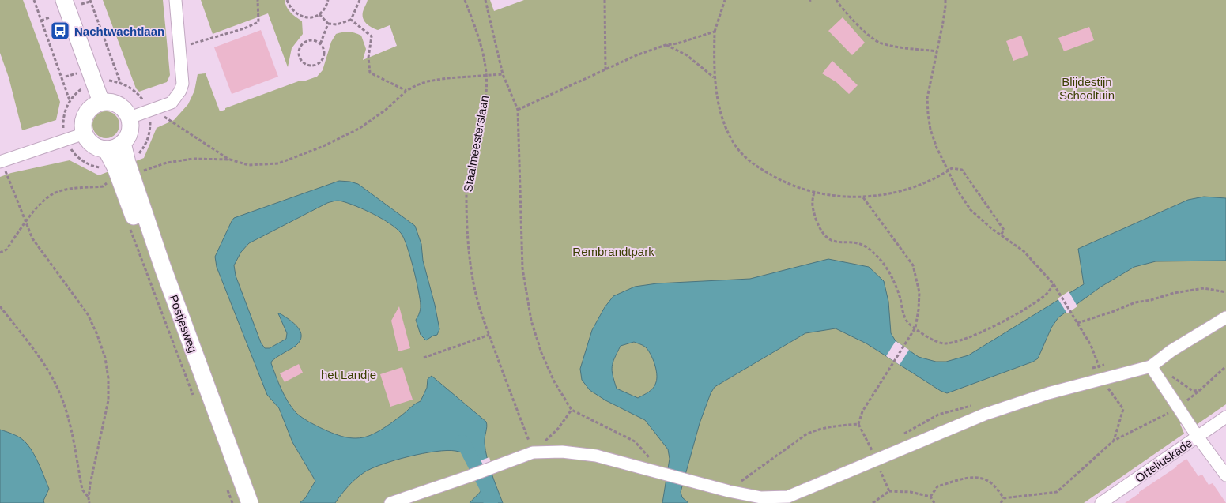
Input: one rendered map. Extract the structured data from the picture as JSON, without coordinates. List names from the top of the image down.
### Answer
{
  "streets": {
    "street": ["Postjesweg", "Orteliuskade"],
    "path": ["Staalmeesterslaan"]
  },
  "parks": ["Blijdestijn Schooltuin", "Rembrandtpark", "het Landje"],
  "places": {
    "bus stop": ["Nachtwachtlaan"]
  }
}
